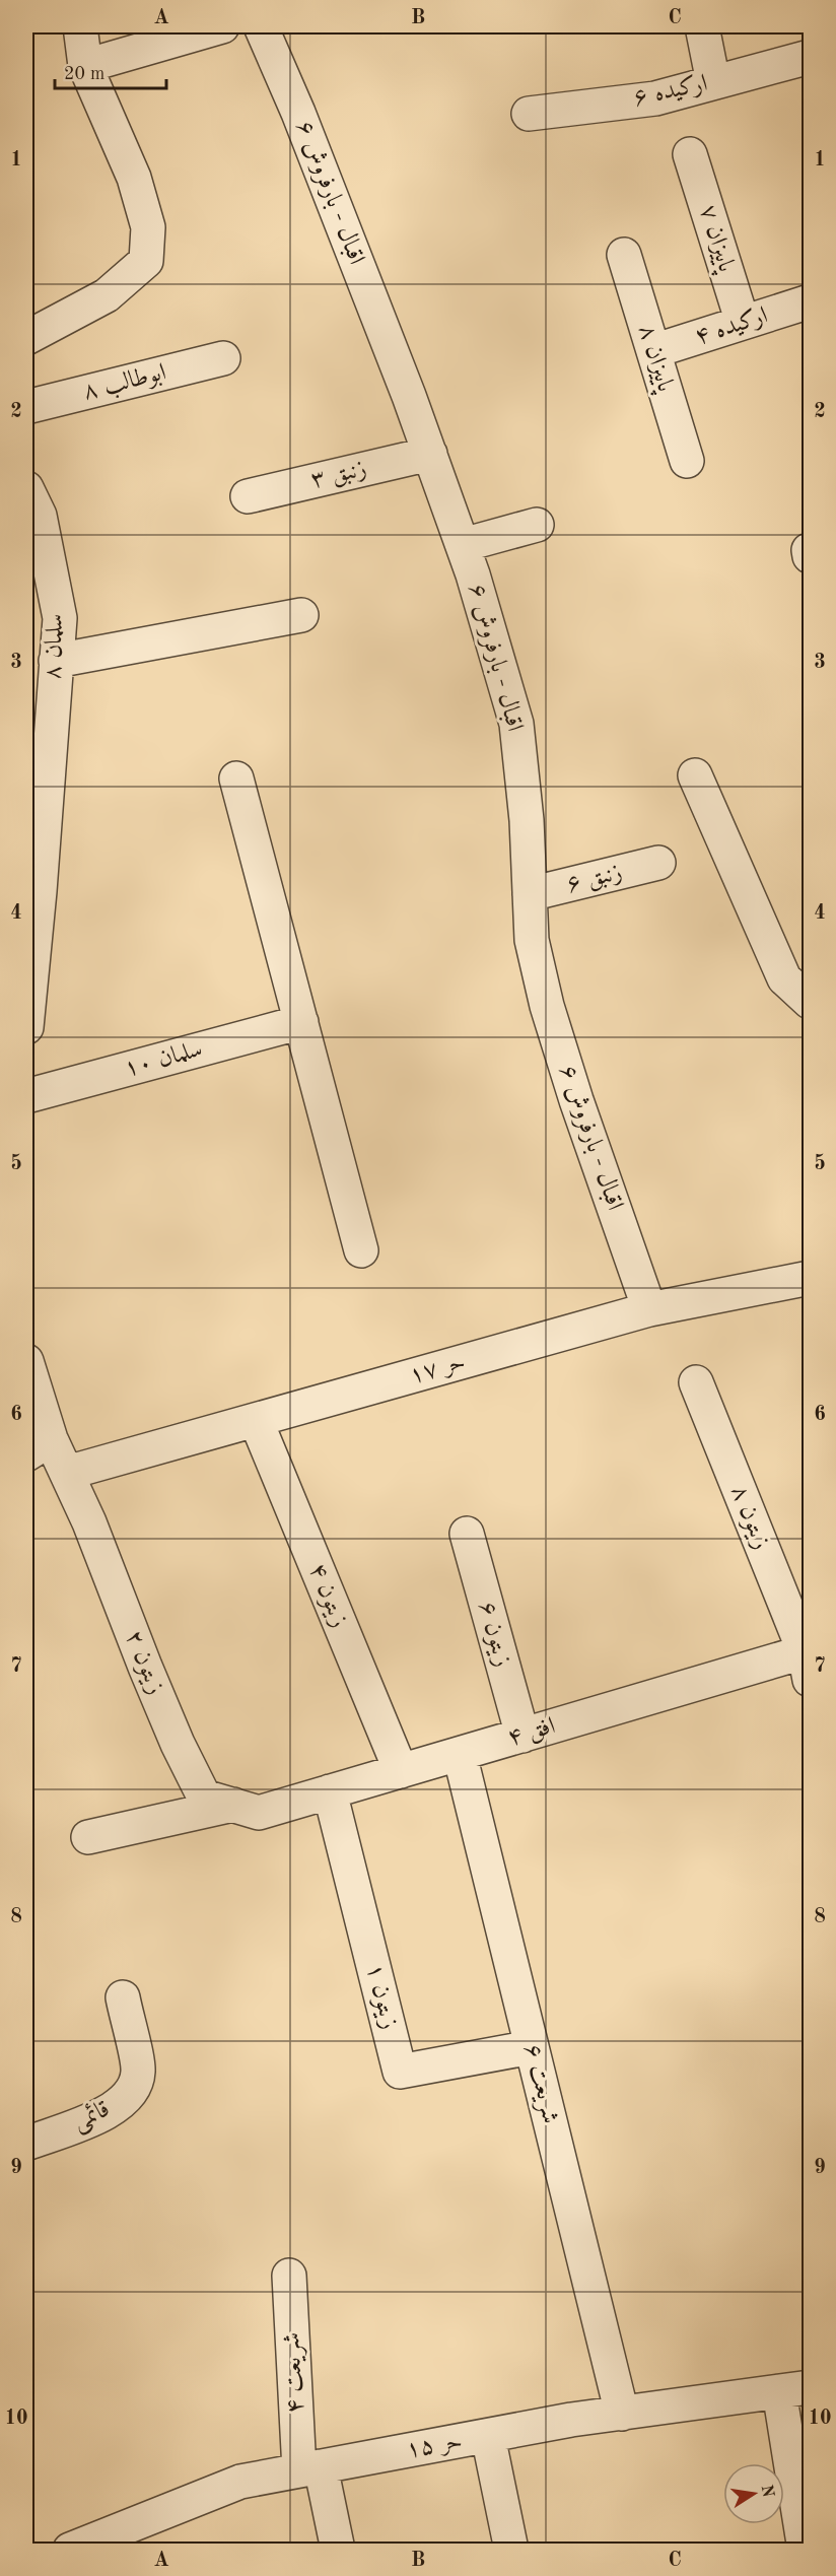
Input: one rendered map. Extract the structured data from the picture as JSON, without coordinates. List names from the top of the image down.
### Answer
{
  "streets": {
    "street": [
      "ارکیده ۶",
      "اقبال - بارفروش ۶",
      "پاییزان ۷",
      "ارکیده ۴",
      "پاییزان ۸",
      "ابوطالب ۸",
      "زنبق ۳",
      "سلمان ۸",
      "زنبق ۶",
      "سلمان ۱۰",
      "حر ۱۷",
      "زیتون ۸",
      "زیتون ۴",
      "زیتون ۶",
      "زیتون ۲",
      "افق ۴",
      "زیتون ۱",
      "شریعت ۶",
      "قائمی",
      "شریعت ۴",
      "حر ۱۵"
    ]
  },
  "crossings": [
    ["اقبال - بارفروش ۶", "زنبق ۳"],
    ["اقبال - بارفروش ۶", "زنبق ۶"],
    ["اقبال - بارفروش ۶", "حر ۱۷"],
    ["پاییزان ۷", "ارکیده ۴"],
    ["ارکیده ۴", "پاییزان ۸"],
    ["حر ۱۷", "زیتون ۴"],
    ["حر ۱۷", "زیتون ۲"],
    ["زیتون ۸", "افق ۴"],
    ["زیتون ۴", "افق ۴"],
    ["زیتون ۶", "افق ۴"],
    ["زیتون ۲", "افق ۴"],
    ["افق ۴", "زیتون ۱"],
    ["افق ۴", "شریعت ۶"],
    ["زیتون ۱", "شریعت ۶"],
    ["شریعت ۶", "حر ۱۵"],
    ["شریعت ۴", "حر ۱۵"]
  ],
  "scale_bar": "20 m",
  "north": "right",
  "grid": {
    "columns": ["A", "B", "C"],
    "rows": [
      "1",
      "2",
      "3",
      "4",
      "5",
      "6",
      "7",
      "8",
      "9",
      "10"
    ]
  }
}
